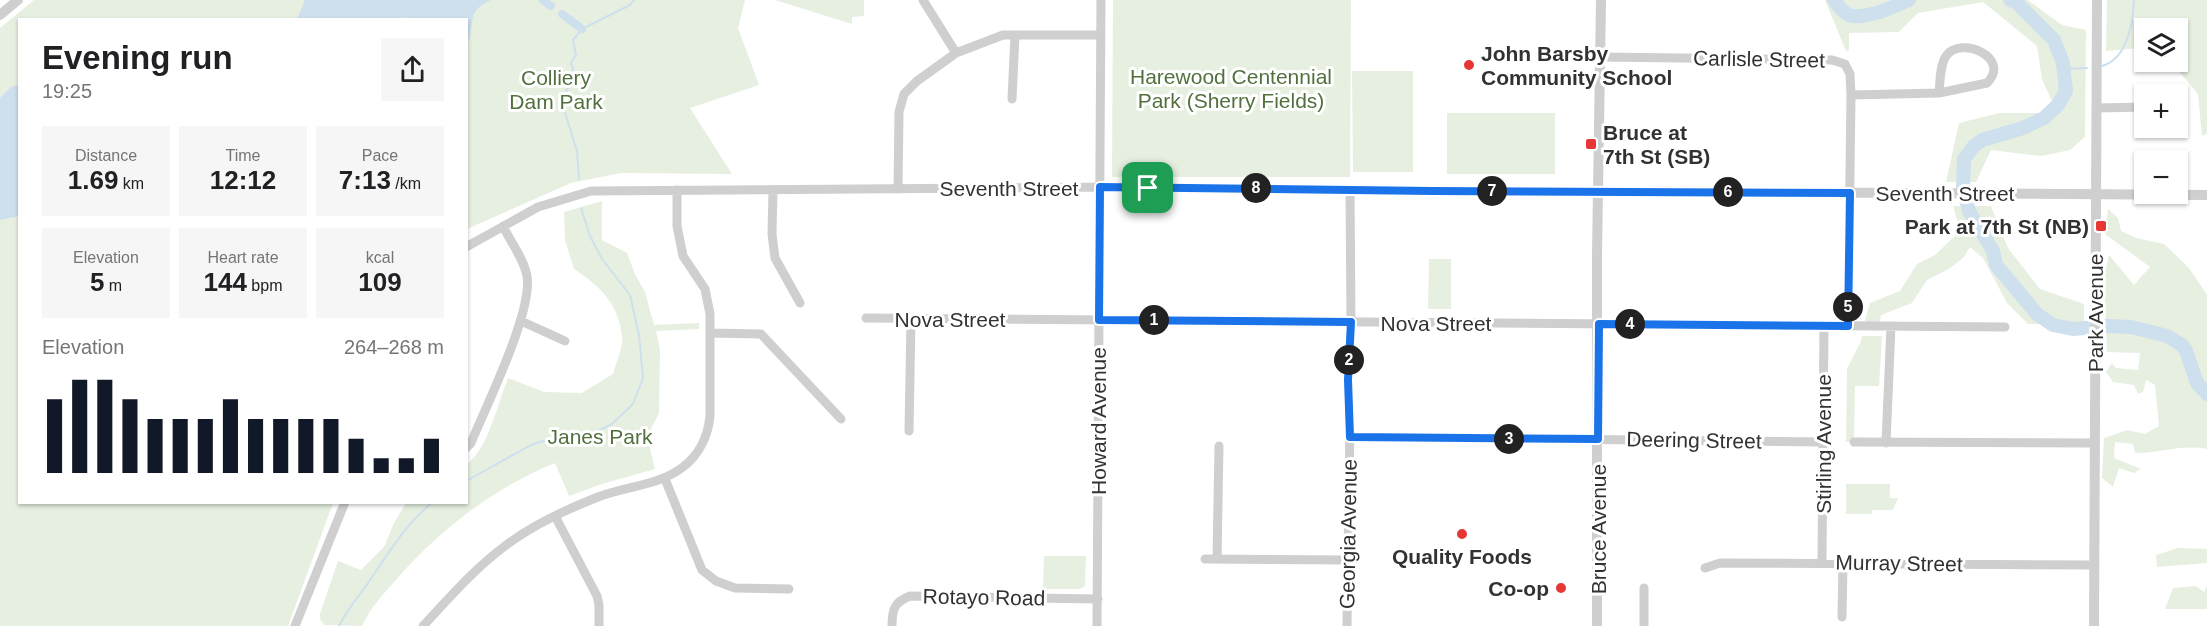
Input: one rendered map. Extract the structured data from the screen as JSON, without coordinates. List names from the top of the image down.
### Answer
{
  "streets": {
    "street": [
      "Carlisle Street",
      "Seventh Street",
      "Park Avenue",
      "Nova Street",
      "Howard Avenue",
      "Deering Street",
      "Stirling Avenue",
      "Bruce Avenue",
      "Georgia Avenue",
      "Murray Street",
      "Rotayo Road"
    ]
  },
  "crossings": [
    ["Carlisle Street", "Bruce Avenue"],
    ["Seventh Street", "Park Avenue"],
    ["Seventh Street", "Howard Avenue"],
    ["Seventh Street", "Bruce Avenue"],
    ["Seventh Street", "Georgia Avenue"],
    ["Park Avenue", "Murray Street"],
    ["Nova Street", "Howard Avenue"],
    ["Nova Street", "Stirling Avenue"],
    ["Nova Street", "Bruce Avenue"],
    ["Nova Street", "Georgia Avenue"],
    ["Howard Avenue", "Rotayo Road"],
    ["Deering Street", "Stirling Avenue"],
    ["Deering Street", "Bruce Avenue"],
    ["Deering Street", "Georgia Avenue"],
    ["Stirling Avenue", "Murray Street"]
  ],
  "parks": ["Harewood Centennial Park (Sherry Fields)", "Colliery Dam Park", "Janes Park"],
  "places": {
    "other": ["John Barsby Community School", "Quality Foods", "Co-op"],
    "transit": ["Bruce at 7th St (SB)", "Park at 7th St (NB)"]
  },
  "page": {
    "map_buttons": ["+", "−"],
    "heading": ["Evening run", "19:25"],
    "stats": [
      ["Distance", "1.69 km"],
      ["Time", "12:12"],
      ["Pace", "7:13 /km"],
      ["Elevation", "5 m"],
      ["Heart rate", "144 bpm"],
      ["kcal", "109"]
    ],
    "pins": [
      "8",
      "7",
      "6",
      "5",
      "1",
      "4",
      "2",
      "3"
    ],
    "chart": ["Elevation", "264–268 m"]
  }
}
